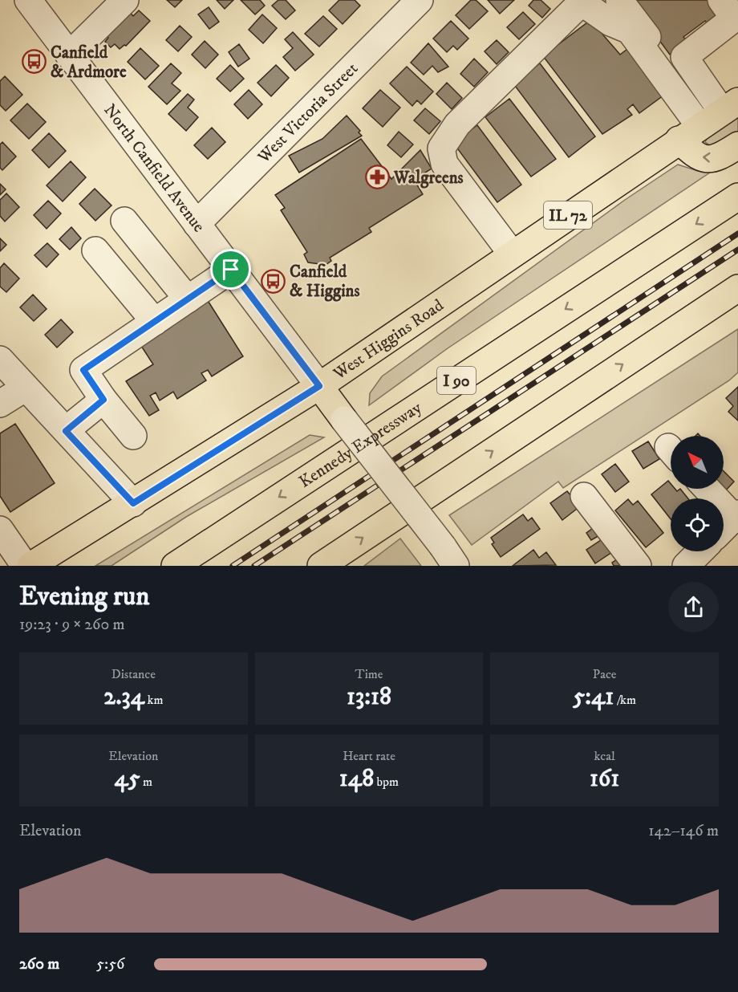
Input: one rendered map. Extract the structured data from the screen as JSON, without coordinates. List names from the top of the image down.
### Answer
{
  "streets": {
    "main road": [
      "North Canfield Avenue",
      "IL 72",
      "West Higgins Road",
      "I 90",
      "Kennedy Expressway"
    ],
    "street": ["West Victoria Street"]
  },
  "crossings": [
    ["West Victoria Street", "North Canfield Avenue"],
    ["North Canfield Avenue", "West Higgins Road"]
  ],
  "places": {
    "bus stop": ["Canfield & Ardmore", "Canfield & Higgins"],
    "pharmacy": ["Walgreens"]
  },
  "north": "top left",
  "page": {
    "heading": ["Evening run", "19:23 · 9 × 260 m"],
    "stats": [
      ["Distance", "2.34 km"],
      ["Time", "13:18"],
      ["Pace", "5:41 /km"],
      ["Elevation", "45 m"],
      ["Heart rate", "148 bpm"],
      ["kcal", "161"]
    ],
    "chart": ["Elevation", "142–146 m"],
    "list": [
      {
        "name": "260 m",
        "note": "5:56"
      }
    ]
  }
}
